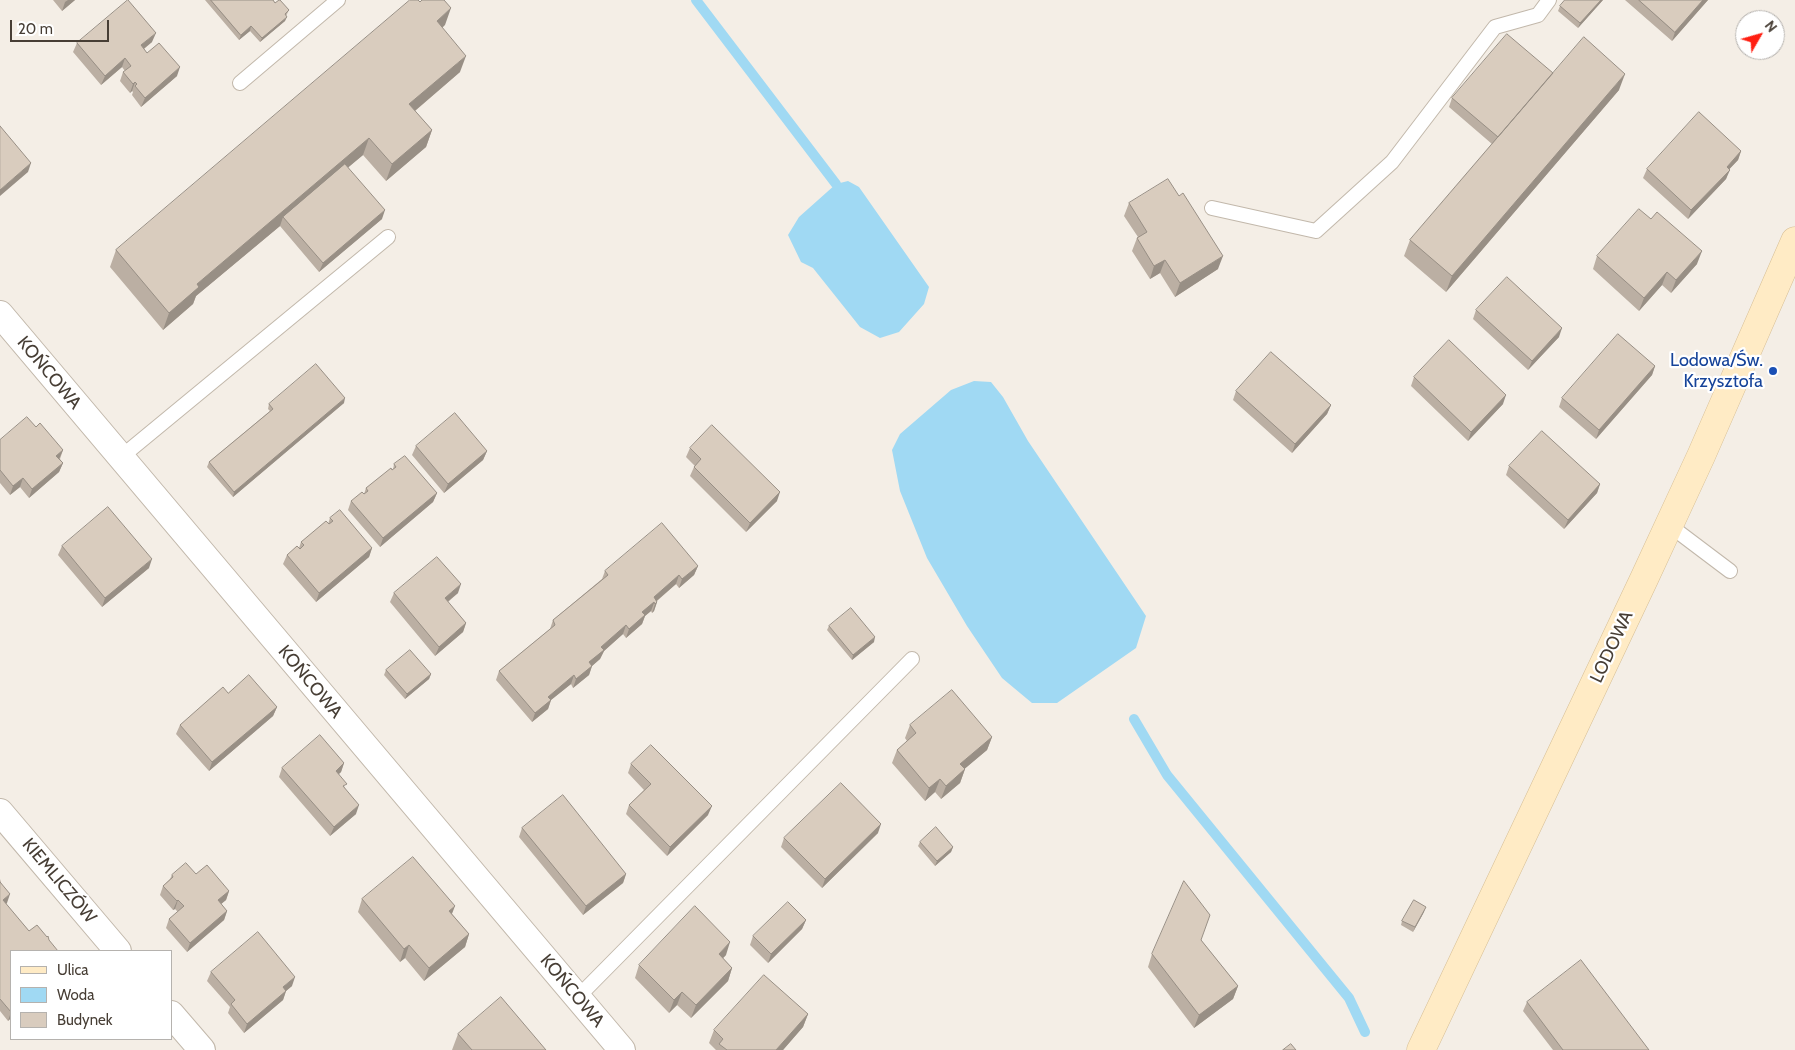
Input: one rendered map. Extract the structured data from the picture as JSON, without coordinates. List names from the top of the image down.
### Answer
{
  "streets": {
    "street": ["KOŃCOWA", "LODOWA", "KIEMLICZÓW"]
  },
  "places": ["Lodowa/Św. Krzysztofa"],
  "legend": ["Ulica", "Woda", "Budynek"],
  "scale_bar": "20 m",
  "north": "top right"
}
